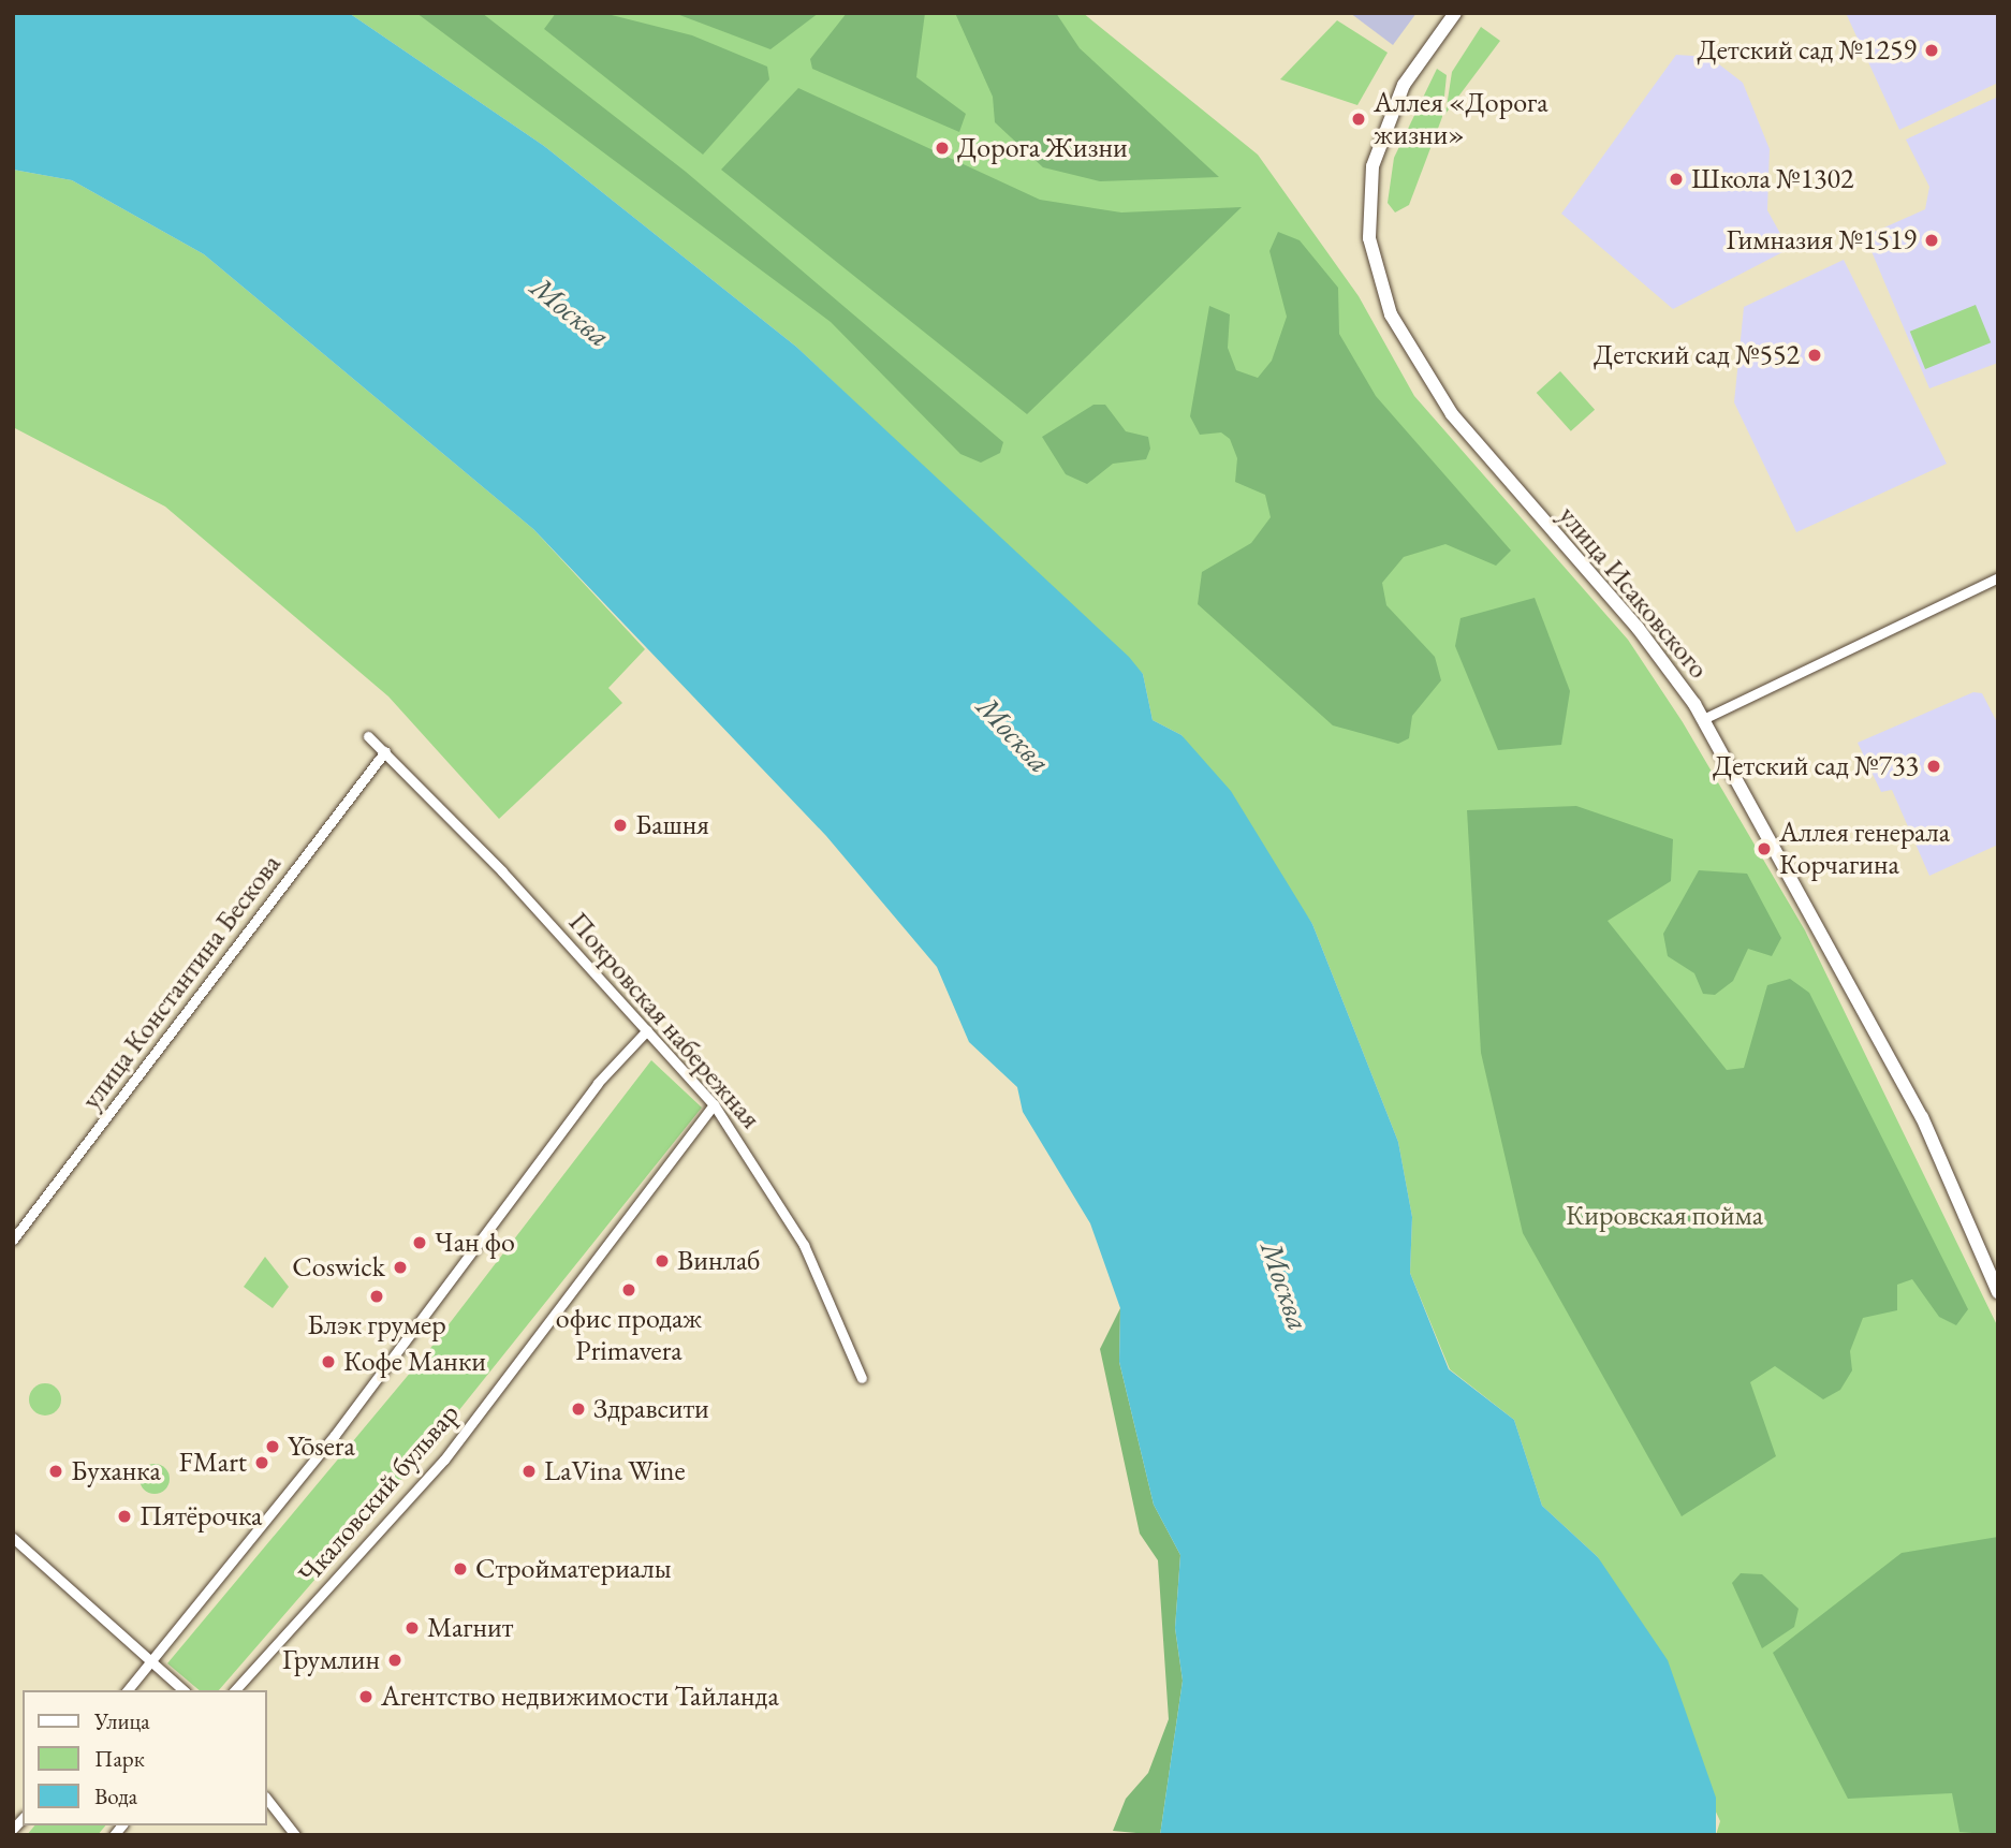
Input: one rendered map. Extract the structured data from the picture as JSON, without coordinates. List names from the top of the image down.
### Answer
{
  "streets": {
    "street": [
      "улица Исаковского",
      "улица Константина Бескова",
      "Покровская набережная",
      "Чкаловский бульвар"
    ]
  },
  "crossings": [
    ["улица Константина Бескова", "Покровская набережная"],
    ["Покровская набережная", "Чкаловский бульвар"]
  ],
  "water": ["Москва"],
  "parks": ["Кировская пойма"],
  "places": [
    "Детский сад №1259",
    "Аллея «Дорога жизни»",
    "Дорога Жизни",
    "Школа №1302",
    "Гимназия №1519",
    "Детский сад №552",
    "Детский сад №733",
    "Башня",
    "Аллея генерала Корчагина",
    "Чан фо",
    "Винлаб",
    "Coswick",
    "офис продаж Primavera",
    "Блэк грумер",
    "Кофе Манки",
    "Здравсити",
    "Yōsera",
    "FMart",
    "Буханка",
    "LaVina Wine",
    "Пятёрочка",
    "Стройматериалы",
    "Магнит",
    "Грумлин",
    "Агентство недвижимости Тайланда"
  ],
  "legend": ["Улица", "Парк", "Вода"]
}
